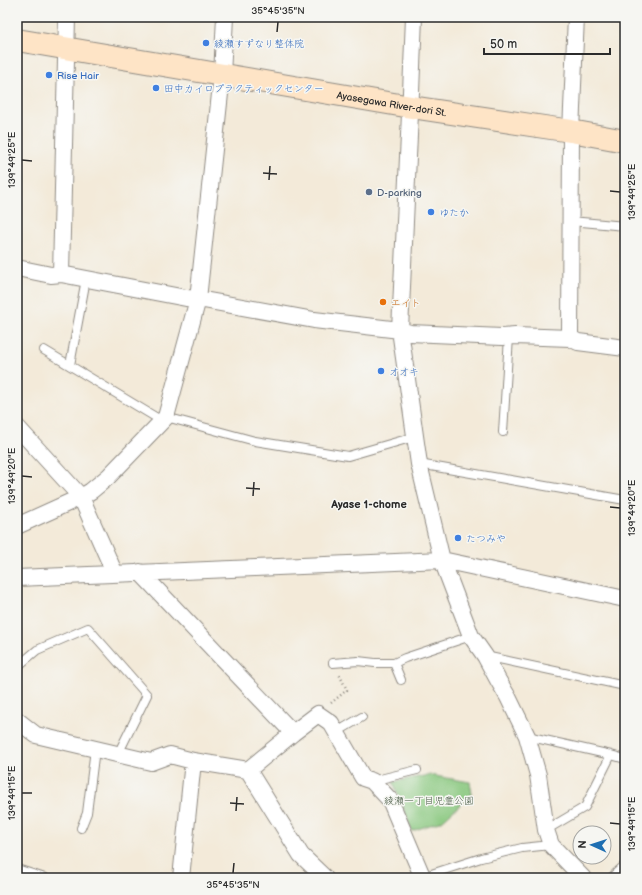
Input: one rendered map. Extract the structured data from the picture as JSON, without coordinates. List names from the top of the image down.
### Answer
{
  "streets": {
    "street": ["Ayasegawa River-dori St."]
  },
  "districts": ["Ayase 1-chome"],
  "parks": ["綾瀬一丁目児童公園"],
  "places": [
    "綾瀬すずなり整体院",
    "Rise Hair",
    "田中カイロプラクティックセンター",
    "D-parking",
    "ゆたか",
    "エイト",
    "オオキ",
    "たつみや"
  ],
  "scale_bar": "50 m",
  "north": "left",
  "coordinates": [
    "35°45'35\"N",
    "139°49'25\"E",
    "139°49'20\"E",
    "139°49'15\"E"
  ]
}
